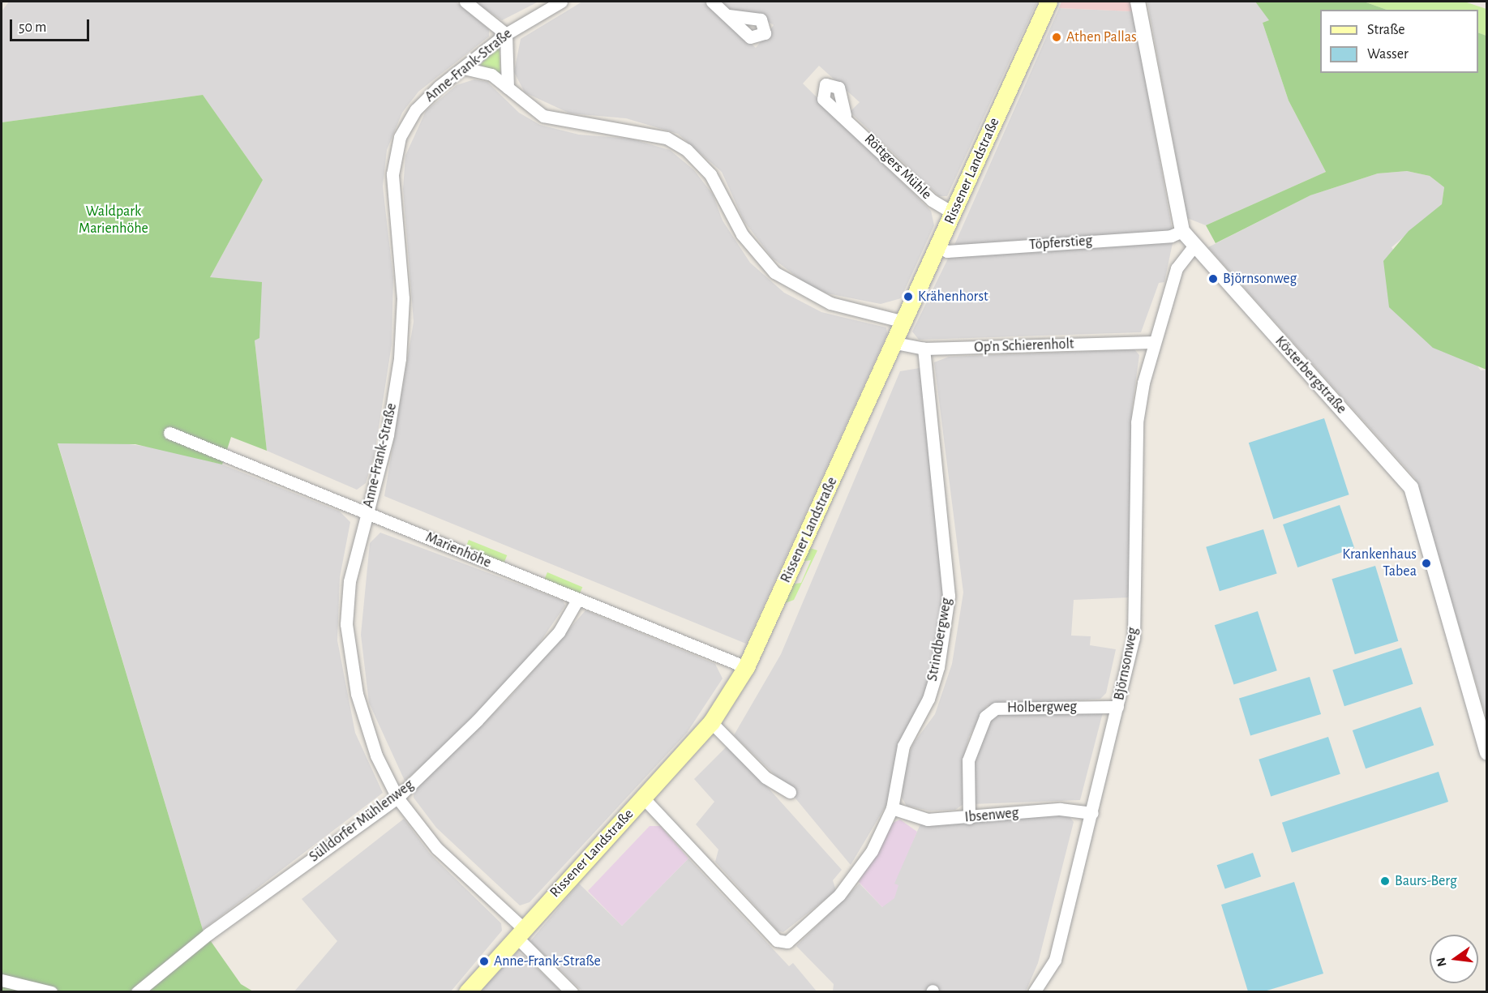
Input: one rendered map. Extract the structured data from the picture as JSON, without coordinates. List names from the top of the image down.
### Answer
{
  "streets": {
    "main road": ["Rissener Landstraße"],
    "street": [
      "Anne-Frank-Straße",
      "Röttgers Mühle",
      "Töpferstieg",
      "Op'n Schierenholt",
      "Kösterbergstraße",
      "Marienhöhe",
      "Strindbergweg",
      "Björnsonweg",
      "Holbergweg",
      "Ibsenweg",
      "Sülldorfer Mühlenweg"
    ]
  },
  "crossings": [
    ["Anne-Frank-Straße", "Rissener Landstraße"],
    ["Anne-Frank-Straße", "Marienhöhe"],
    ["Anne-Frank-Straße", "Sülldorfer Mühlenweg"],
    ["Röttgers Mühle", "Rissener Landstraße"],
    ["Rissener Landstraße", "Töpferstieg"],
    ["Rissener Landstraße", "Op'n Schierenholt"],
    ["Rissener Landstraße", "Marienhöhe"],
    ["Rissener Landstraße", "Strindbergweg"],
    ["Töpferstieg", "Kösterbergstraße"],
    ["Op'n Schierenholt", "Strindbergweg"],
    ["Op'n Schierenholt", "Björnsonweg"],
    ["Kösterbergstraße", "Björnsonweg"],
    ["Marienhöhe", "Sülldorfer Mühlenweg"],
    ["Strindbergweg", "Ibsenweg"],
    ["Björnsonweg", "Holbergweg"],
    ["Björnsonweg", "Ibsenweg"],
    ["Holbergweg", "Ibsenweg"]
  ],
  "parks": ["Waldpark Marienhöhe"],
  "places": [
    "Athen Pallas",
    "Björnsonweg",
    "Krähenhorst",
    "Krankenhaus Tabea",
    "Baurs-Berg",
    "Anne-Frank-Straße"
  ],
  "legend": ["Straße", "Wasser"],
  "scale_bar": "50 m",
  "north": "left"
}
